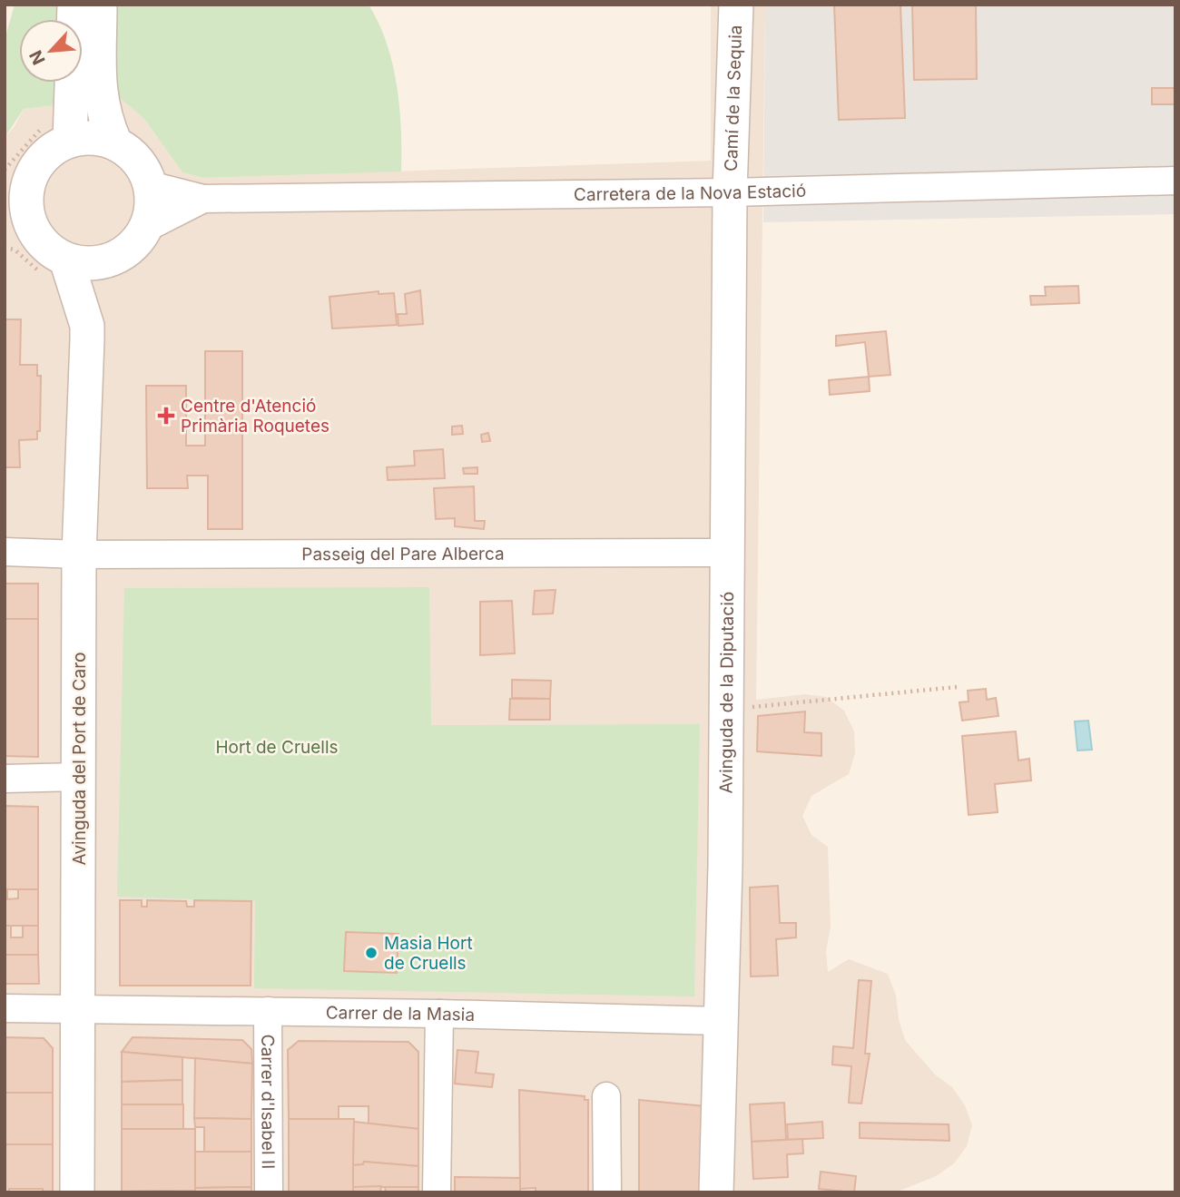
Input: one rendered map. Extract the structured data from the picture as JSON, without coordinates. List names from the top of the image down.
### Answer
{
  "streets": {
    "street": [
      "Camí de la Sequia",
      "Carretera de la Nova Estació",
      "Passeig del Pare Alberca",
      "Avinguda de la Diputació",
      "Avinguda del Port de Caro",
      "Carrer de la Masia",
      "Carrer d'Isabel II"
    ]
  },
  "crossings": [
    ["Camí de la Sequia", "Carretera de la Nova Estació"],
    ["Camí de la Sequia", "Avinguda de la Diputació"],
    ["Carretera de la Nova Estació", "Avinguda de la Diputació"],
    ["Carretera de la Nova Estació", "Avinguda del Port de Caro"],
    ["Passeig del Pare Alberca", "Avinguda de la Diputació"],
    ["Passeig del Pare Alberca", "Avinguda del Port de Caro"],
    ["Avinguda de la Diputació", "Carrer de la Masia"],
    ["Avinguda del Port de Caro", "Carrer de la Masia"],
    ["Carrer de la Masia", "Carrer d'Isabel II"]
  ],
  "parks": ["Hort de Cruells"],
  "places": {
    "health": ["Centre d'Atenció Primària Roquetes"],
    "other": ["Masia Hort de Cruells"]
  },
  "north": "bottom left"
}
